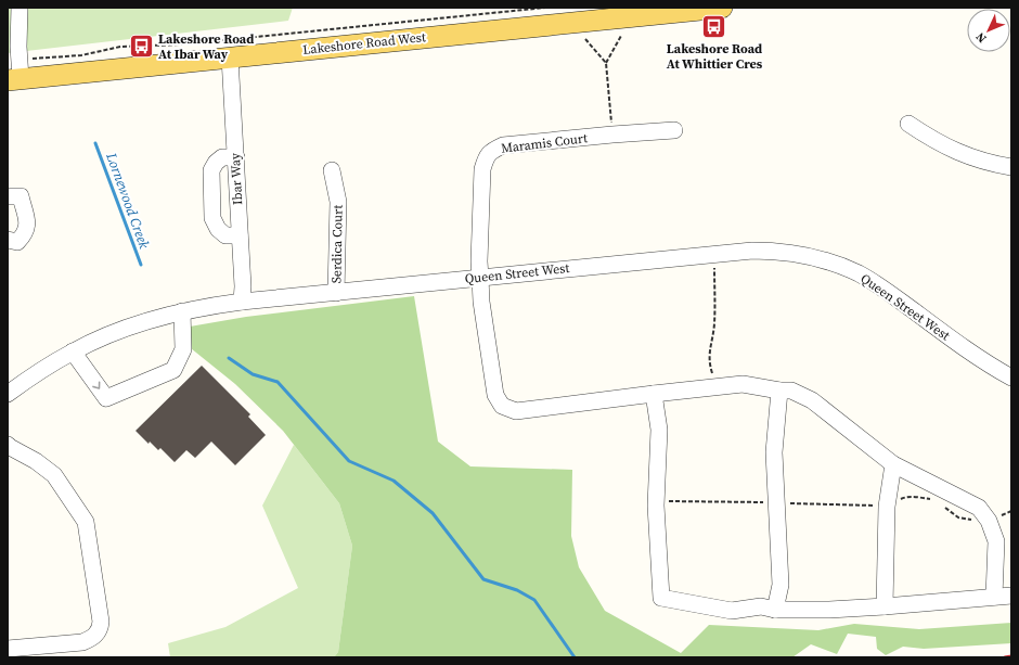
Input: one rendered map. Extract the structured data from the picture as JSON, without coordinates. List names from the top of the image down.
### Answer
{
  "streets": {
    "main road": ["Lakeshore Road West"],
    "street": [
      "Maramis Court",
      "Ibar Way",
      "Serdica Court",
      "Queen Street West"
    ]
  },
  "crossings": [
    ["Lakeshore Road West", "Ibar Way"],
    ["Maramis Court", "Queen Street West"],
    ["Ibar Way", "Queen Street West"],
    ["Serdica Court", "Queen Street West"]
  ],
  "water": ["Lornewood Creek"],
  "places": {
    "bus stop": ["Lakeshore Road At Whittier Cres", "Lakeshore Road At Ibar Way"]
  },
  "north": "bottom left"
}
